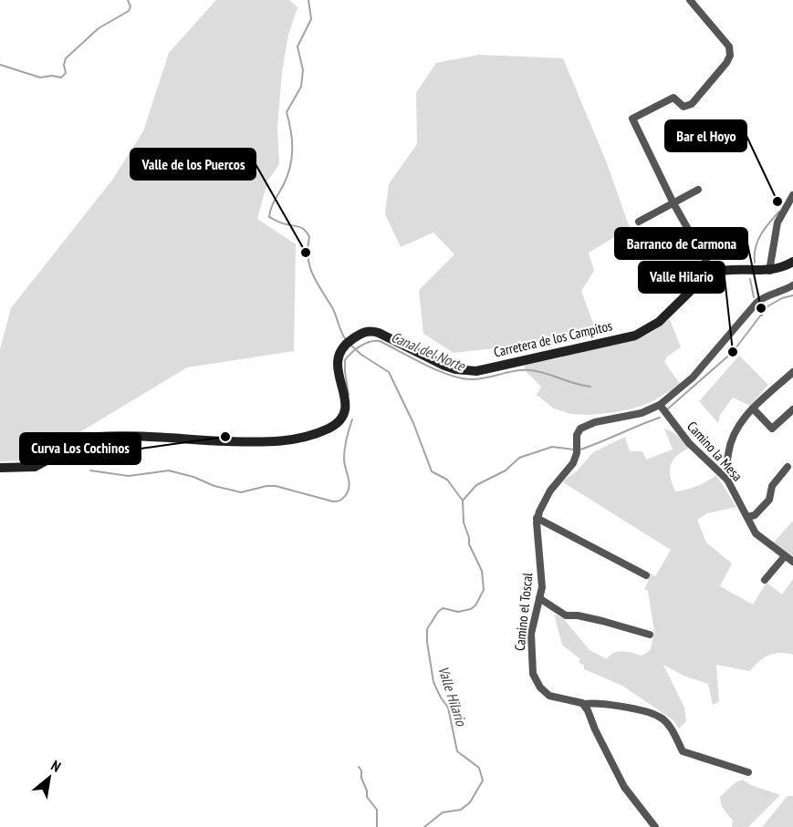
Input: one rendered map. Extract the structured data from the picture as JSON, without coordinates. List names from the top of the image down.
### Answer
{
  "streets": {
    "main road": ["Carretera de los Campitos"],
    "street": ["Camino la Mesa", "Camino el Toscal"]
  },
  "water": ["Canal del Norte", "Valle Hilario"],
  "places": [
    "Bar el Hoyo",
    "Valle de los Puercos",
    "Barranco de Carmona",
    "Valle Hilario",
    "Curva Los Cochinos"
  ],
  "north": "top right"
}
